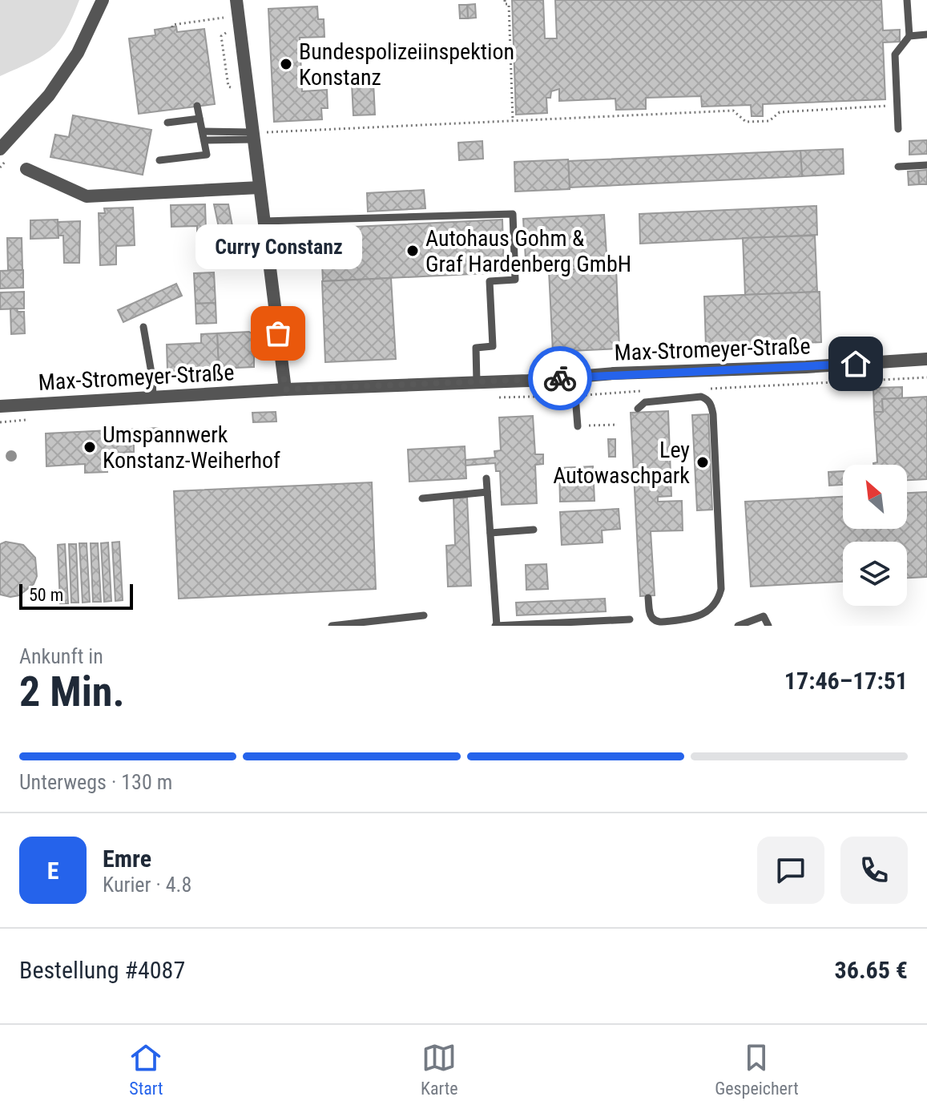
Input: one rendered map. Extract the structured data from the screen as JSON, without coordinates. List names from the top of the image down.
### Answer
{
  "streets": {
    "street": ["Max-Stromeyer-Straße"]
  },
  "places": [
    "Bundespolizeiinspektion Konstanz",
    "Autohaus Gohm & Graf Hardenberg GmbH",
    "Curry Constanz",
    "Umspannwerk Konstanz-Weiherhof",
    "Ley Autowaschpark"
  ],
  "scale_bar": "50 m",
  "north": "top left",
  "page": {
    "bubble": "Curry Constanz",
    "scale": "50 m",
    "heading": ["2 Min.", "Ankunft in", "17:46–17:51"],
    "panel": [
      "Emre",
      "Kurier · 4.8",
      "Bestellung #4087",
      "36.65 €"
    ],
    "bar": "Unterwegs · 130 m",
    "round": "E",
    "tabs": ["Start", "Karte", "Gespeichert"]
  }
}
